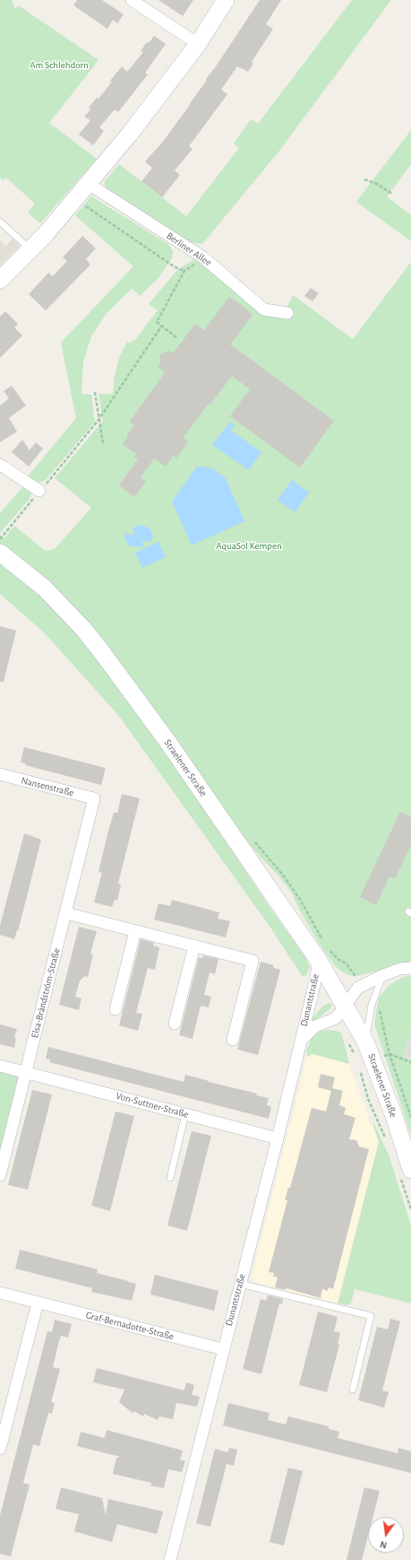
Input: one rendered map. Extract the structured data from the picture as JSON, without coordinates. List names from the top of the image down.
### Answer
{
  "streets": {
    "street": [
      "Berliner Allee",
      "Straelener Straße",
      "Nansenstraße",
      "Elsa-Brändström-Straße",
      "Dunantstraße",
      "Von-Suttner-Straße",
      "Graf-Bernadotte-Straße"
    ]
  },
  "crossings": [
    ["Straelener Straße", "Dunantstraße"],
    ["Nansenstraße", "Elsa-Brändström-Straße"],
    ["Elsa-Brändström-Straße", "Von-Suttner-Straße"],
    ["Dunantstraße", "Von-Suttner-Straße"],
    ["Dunantstraße", "Graf-Bernadotte-Straße"]
  ],
  "parks": ["Am Schlehdorn", "AquaSol Kempen"],
  "north": "bottom"
}
